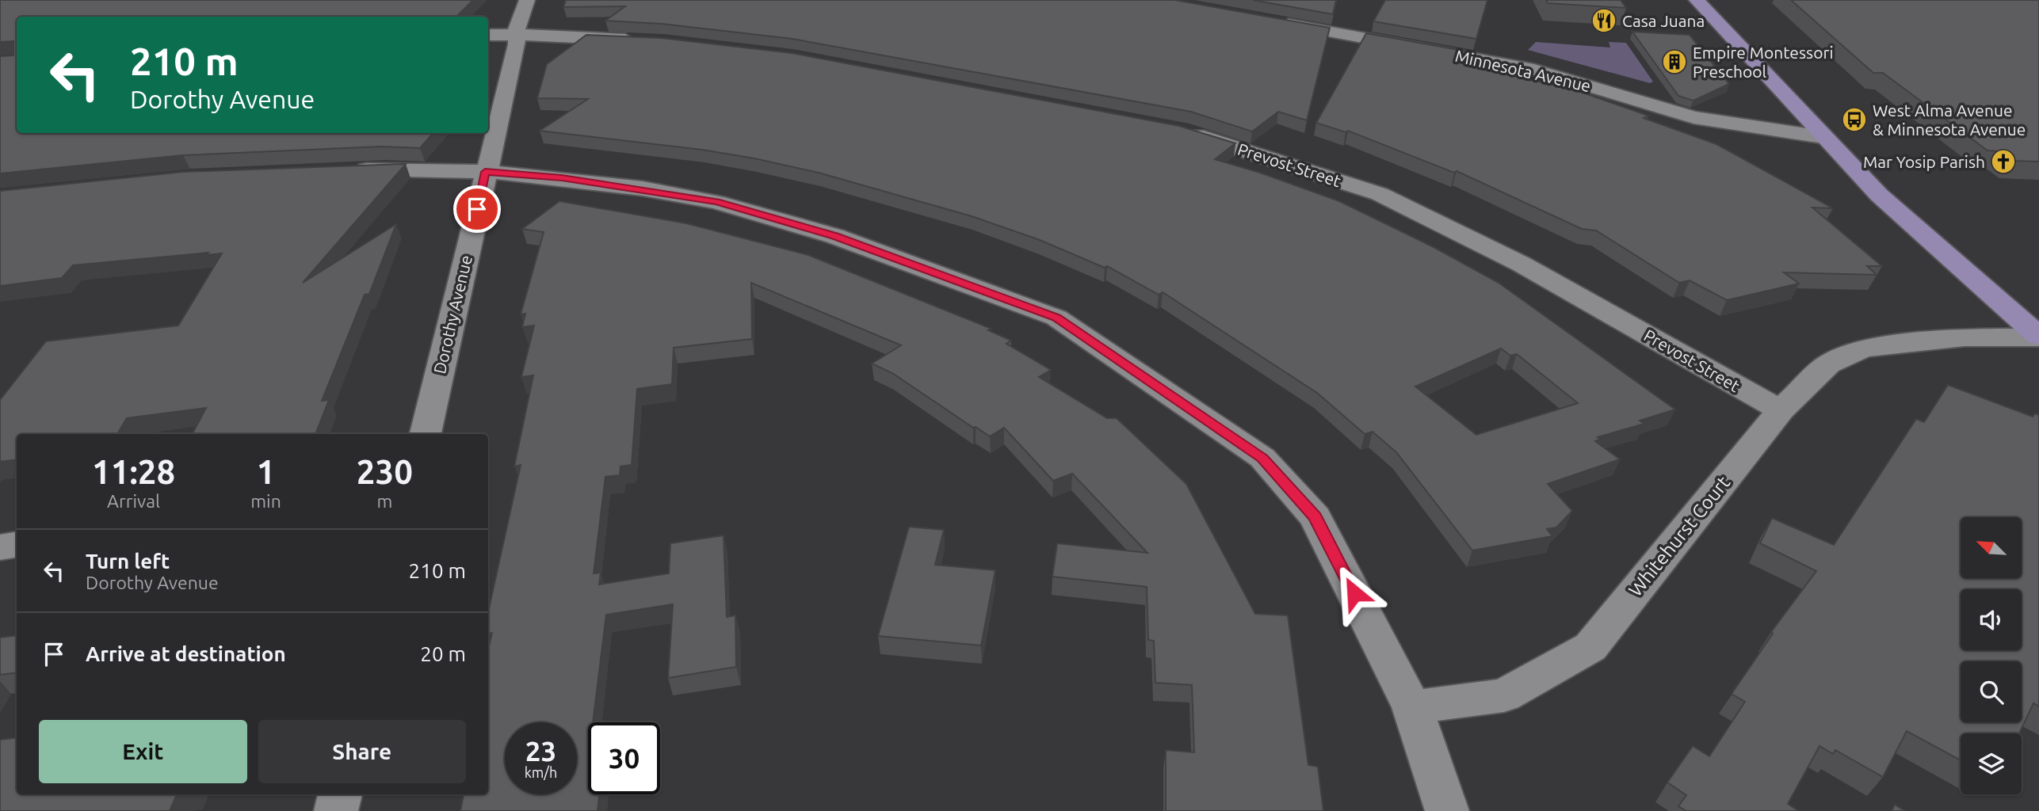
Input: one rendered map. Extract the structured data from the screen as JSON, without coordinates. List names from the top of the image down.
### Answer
{
  "streets": {
    "street": [
      "Minnesota Avenue",
      "Prevost Street",
      "Dorothy Avenue",
      "Whitehurst Court"
    ]
  },
  "crossings": [
    ["Prevost Street", "Whitehurst Court"]
  ],
  "places": {
    "restaurant": ["Casa Juana"],
    "building": ["Empire Montessori Preschool"],
    "bus stop": ["West Alma Avenue & Minnesota Avenue"],
    "church": ["Mar Yosip Parish"]
  },
  "north": "top left",
  "page": {
    "turn": ["210 m", "Dorothy Avenue"],
    "eta": [
      "11:28",
      "Arrival",
      "1",
      "min",
      "230",
      "m"
    ],
    "list": [
      {
        "name": "Turn left",
        "note": "Dorothy Avenue",
        "value": "210 m"
      },
      {
        "name": "Arrive at destination",
        "value": "20 m"
      }
    ],
    "buttons": ["Exit", "Share"],
    "speed": "23 km/h",
    "limit": "30"
  }
}
